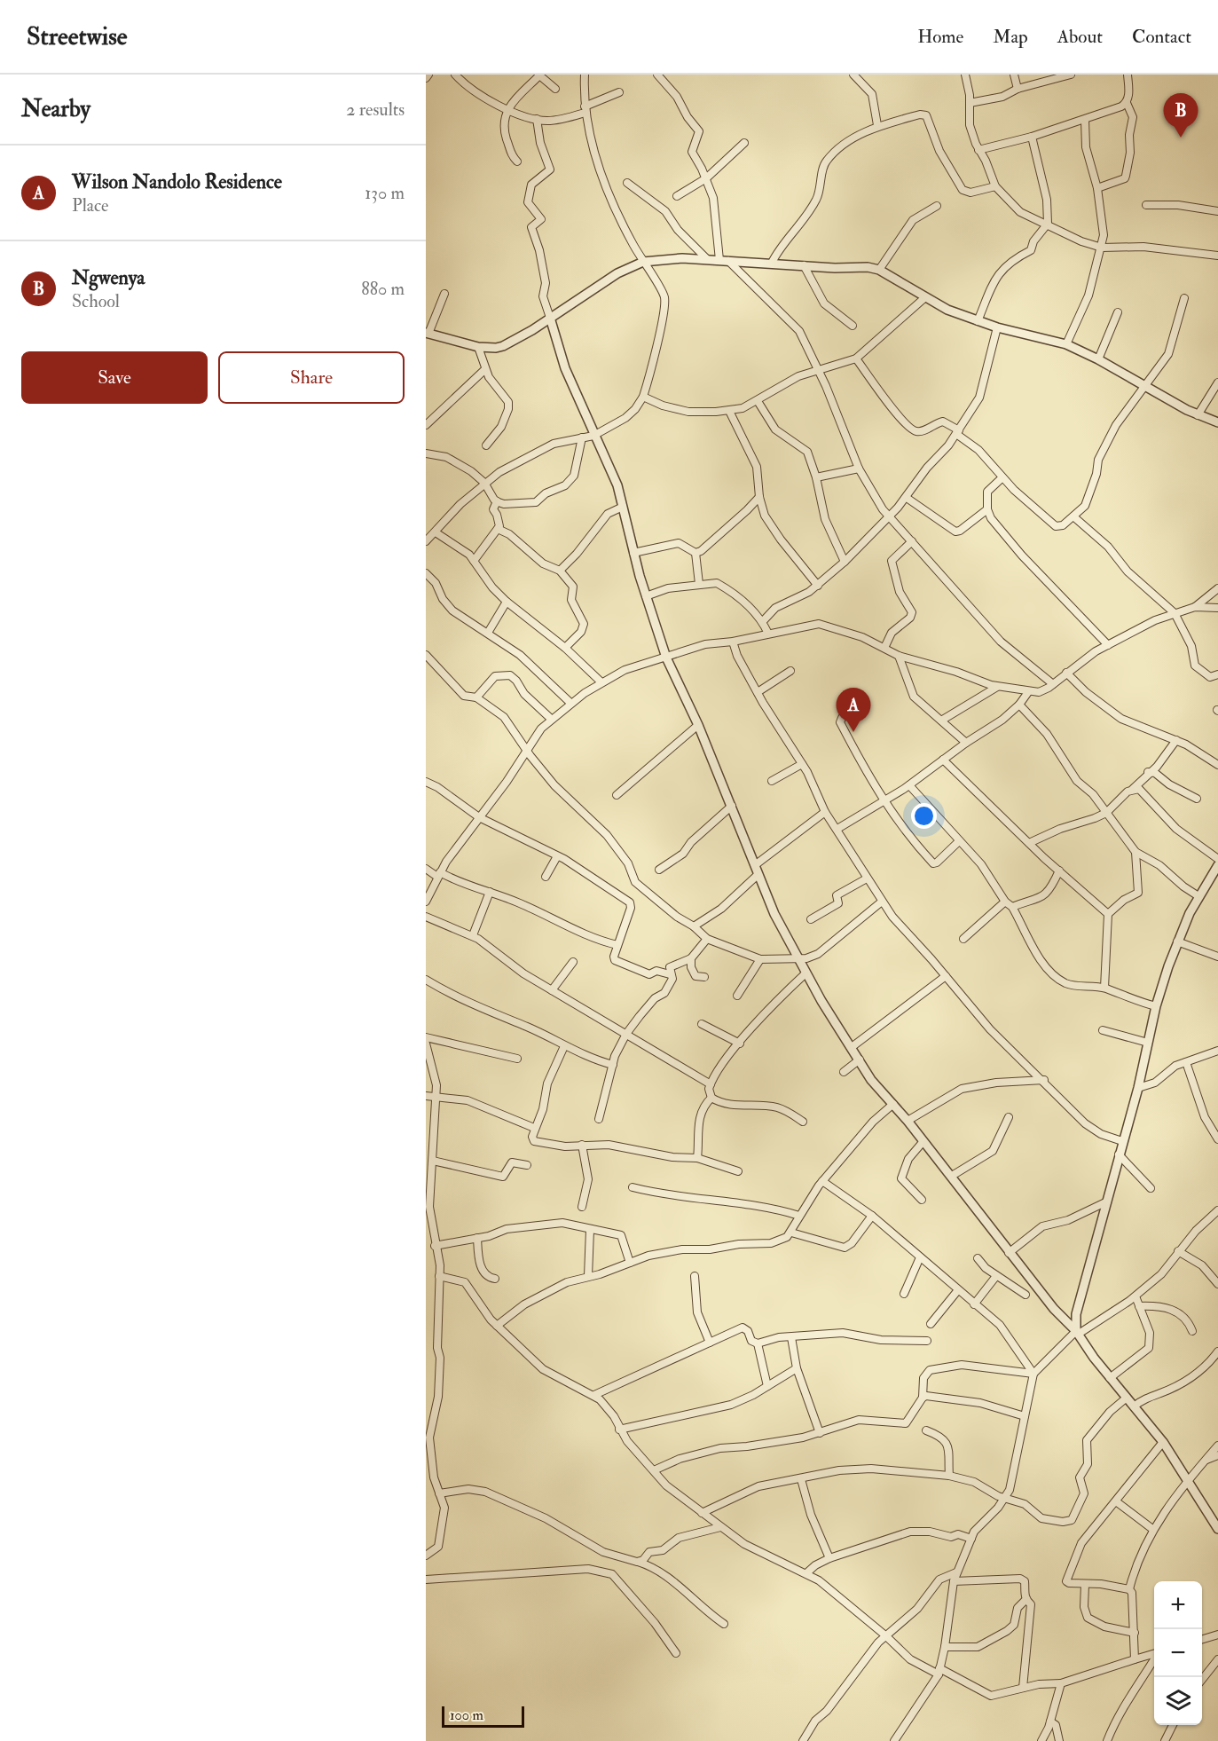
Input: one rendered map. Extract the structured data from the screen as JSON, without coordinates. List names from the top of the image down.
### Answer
{
  "scale_bar": "100 m",
  "page": {
    "header": "Streetwise",
    "nav": [
      "Home",
      "Map",
      "About",
      "Contact"
    ],
    "heading": ["Nearby", "2 results"],
    "pins": ["B", "A"],
    "list": [
      {
        "mark": "A",
        "name": "Wilson Nandolo Residence",
        "note": "Place",
        "value": "130 m"
      },
      {
        "mark": "B",
        "name": "Ngwenya",
        "note": "School",
        "value": "880 m"
      }
    ],
    "buttons": ["Save", "Share"],
    "map_buttons": ["+", "−"],
    "scale": "100 m"
  }
}
